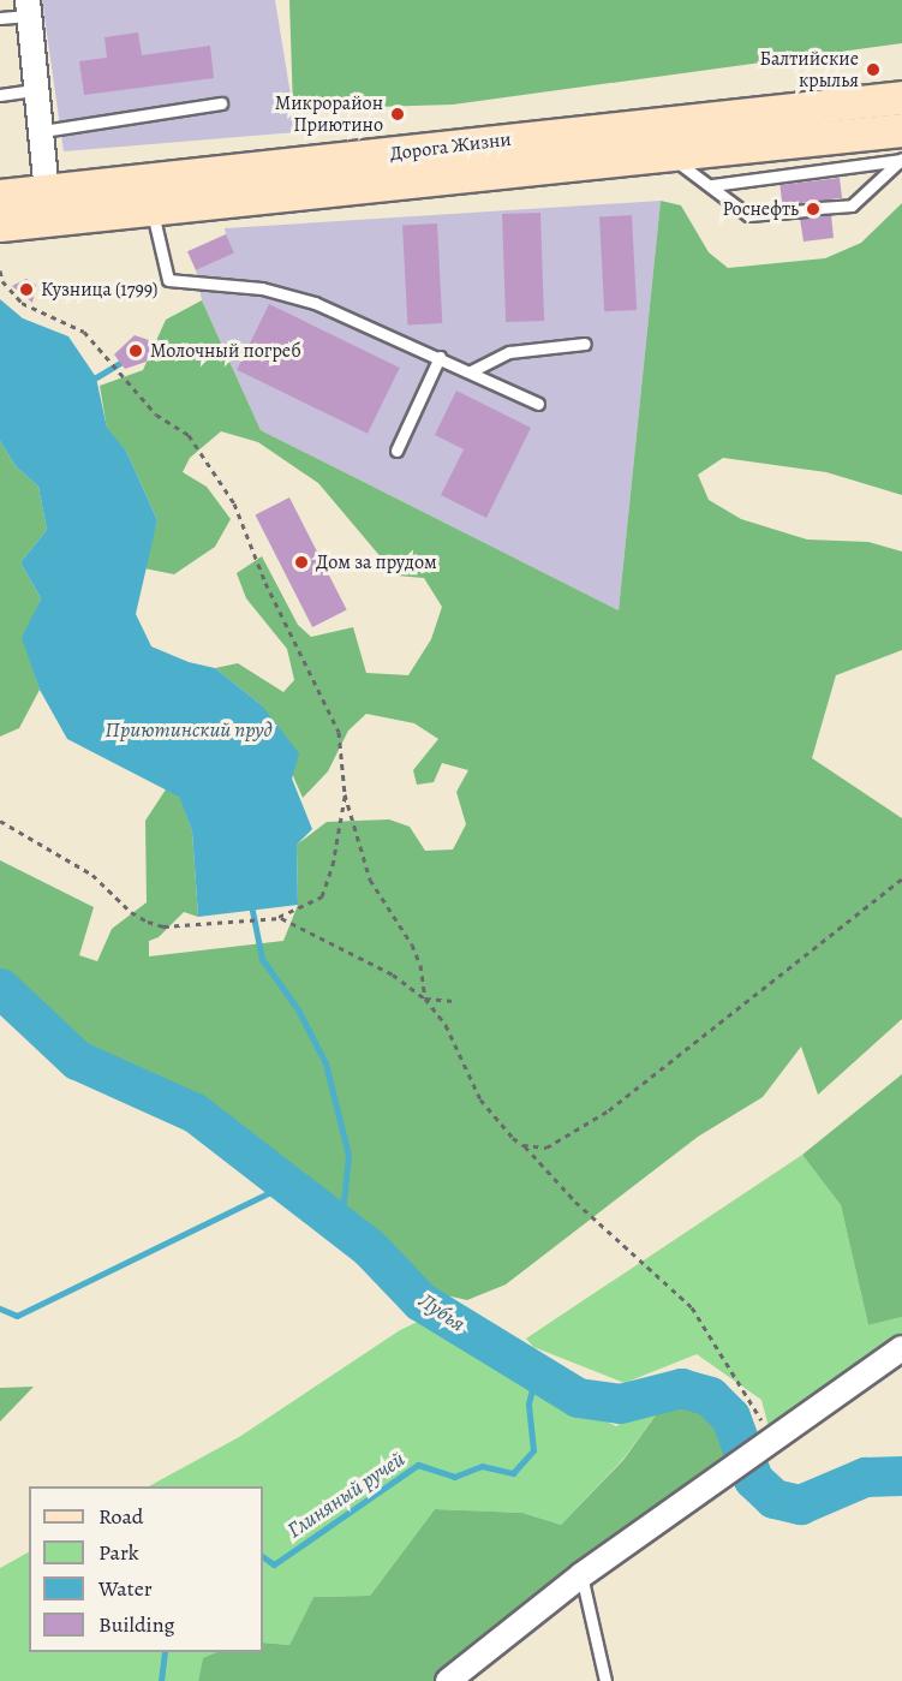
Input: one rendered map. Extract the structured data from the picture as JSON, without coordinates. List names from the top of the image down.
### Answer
{
  "streets": {
    "main road": ["Дорога Жизни"]
  },
  "water": ["Приютинский пруд", "Лубья", "Глиняный ручей"],
  "places": [
    "Балтийские крылья",
    "Микрорайон Приютино",
    "Роснефть",
    "Кузница (1799)",
    "Молочный погреб",
    "Дом за прудом"
  ],
  "legend": [
    "Road",
    "Park",
    "Water",
    "Building"
  ]
}
